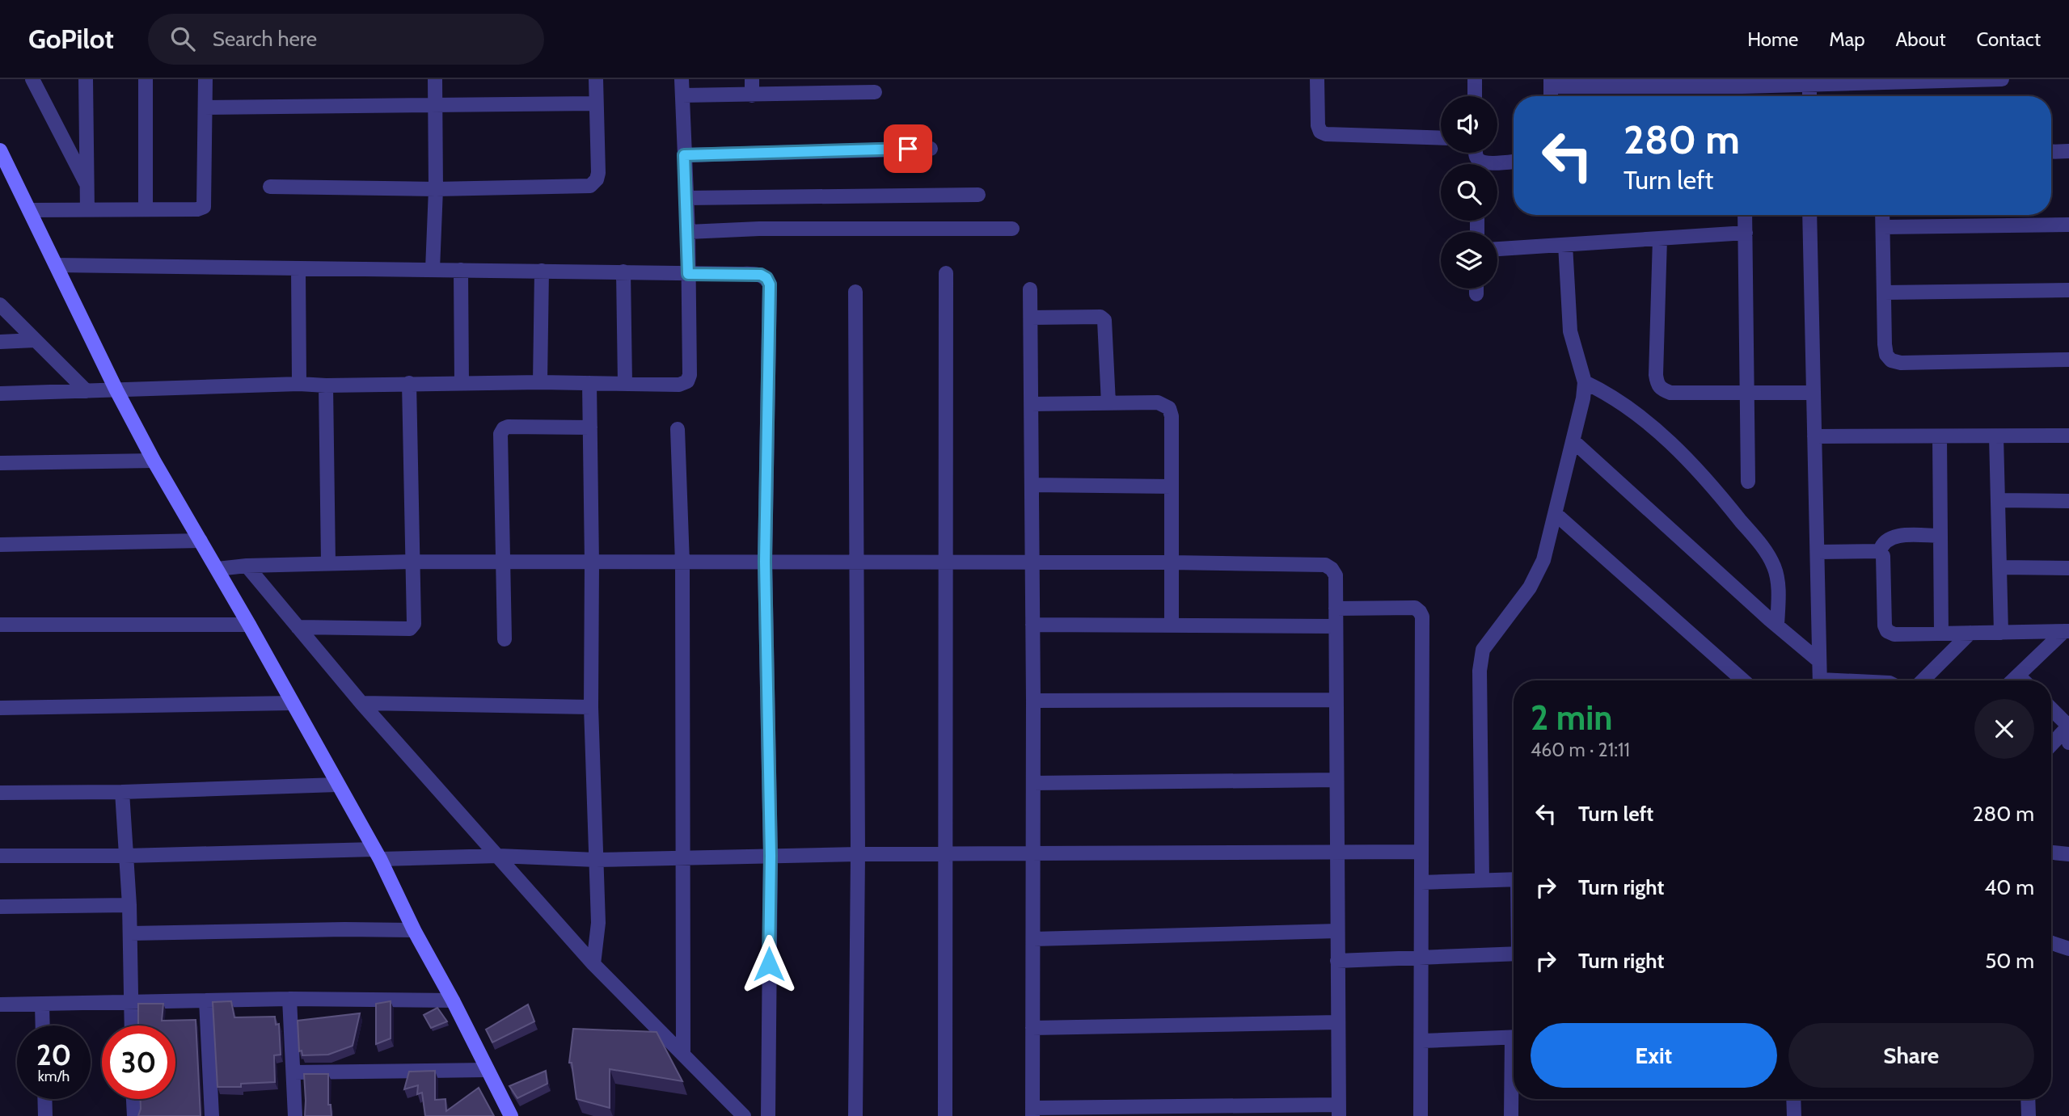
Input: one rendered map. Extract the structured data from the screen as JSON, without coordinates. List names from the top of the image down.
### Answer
{
  "page": {
    "header": "GoPilot",
    "search": "Search here",
    "nav": [
      "Home",
      "Map",
      "About",
      "Contact"
    ],
    "turn": ["280 m", "Turn left"],
    "heading": ["2 min", "460 m · 21:11"],
    "list": [
      {
        "name": "Turn left",
        "value": "280 m"
      },
      {
        "name": "Turn right",
        "value": "40 m"
      },
      {
        "name": "Turn right",
        "value": "50 m"
      }
    ],
    "buttons": ["Exit", "Share"],
    "speed": "20 km/h",
    "limit": "30"
  }
}
